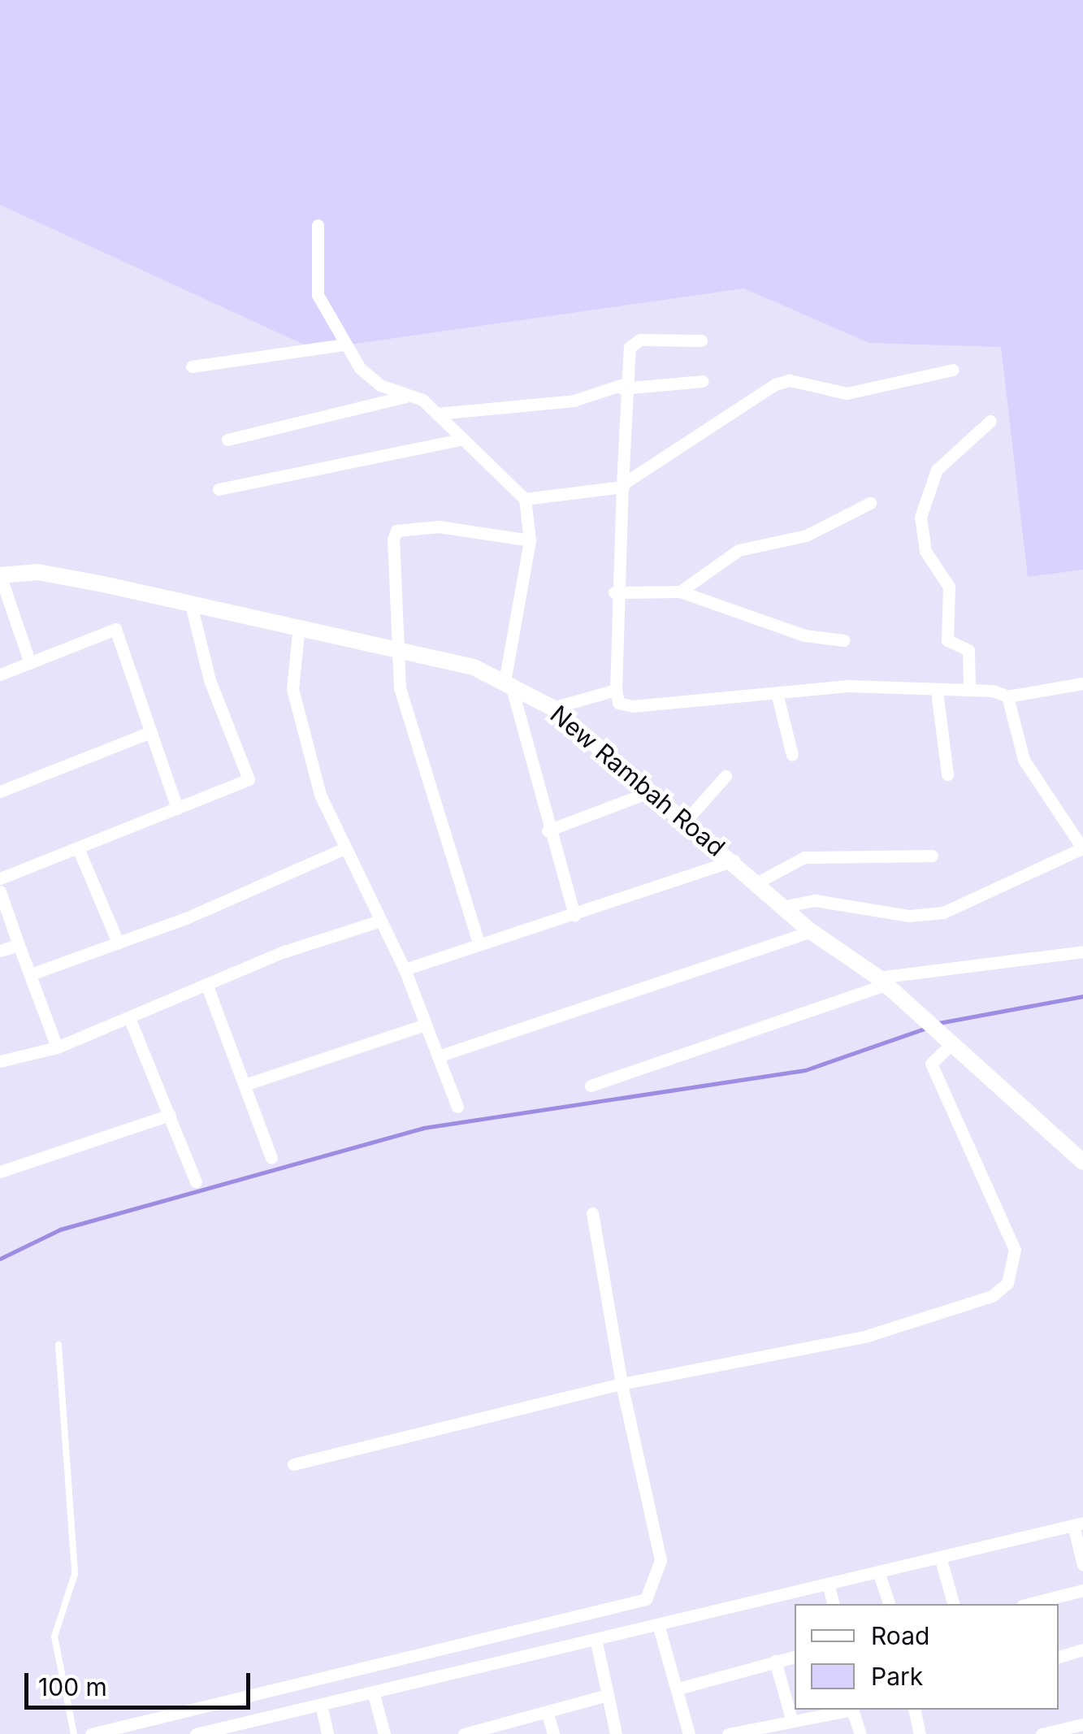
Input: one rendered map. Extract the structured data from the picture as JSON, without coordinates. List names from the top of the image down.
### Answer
{
  "streets": {
    "street": ["New Rambah Road"]
  },
  "legend": ["Road", "Park"],
  "scale_bar": "100 m"
}
